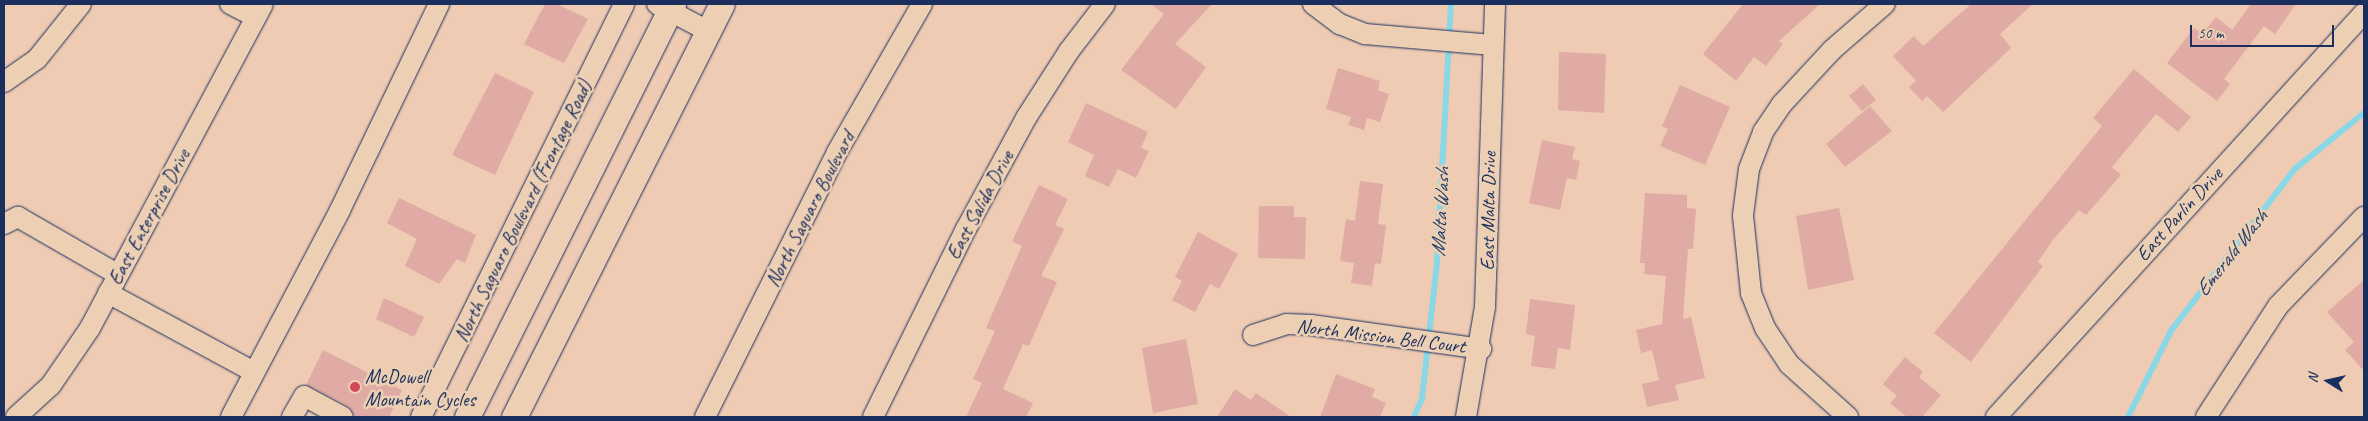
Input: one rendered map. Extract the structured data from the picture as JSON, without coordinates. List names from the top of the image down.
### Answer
{
  "streets": {
    "street": [
      "East Salida Drive",
      "North Saguaro Boulevard",
      "North Saguaro Boulevard (Frontage Road)",
      "East Malta Drive",
      "East Parlin Drive",
      "East Enterprise Drive",
      "North Mission Bell Court"
    ]
  },
  "crossings": [
    ["East Malta Drive", "North Mission Bell Court"]
  ],
  "water": ["Malta Wash", "Emerald Wash"],
  "places": ["McDowell Mountain Cycles"],
  "scale_bar": "50 m",
  "north": "left"
}
